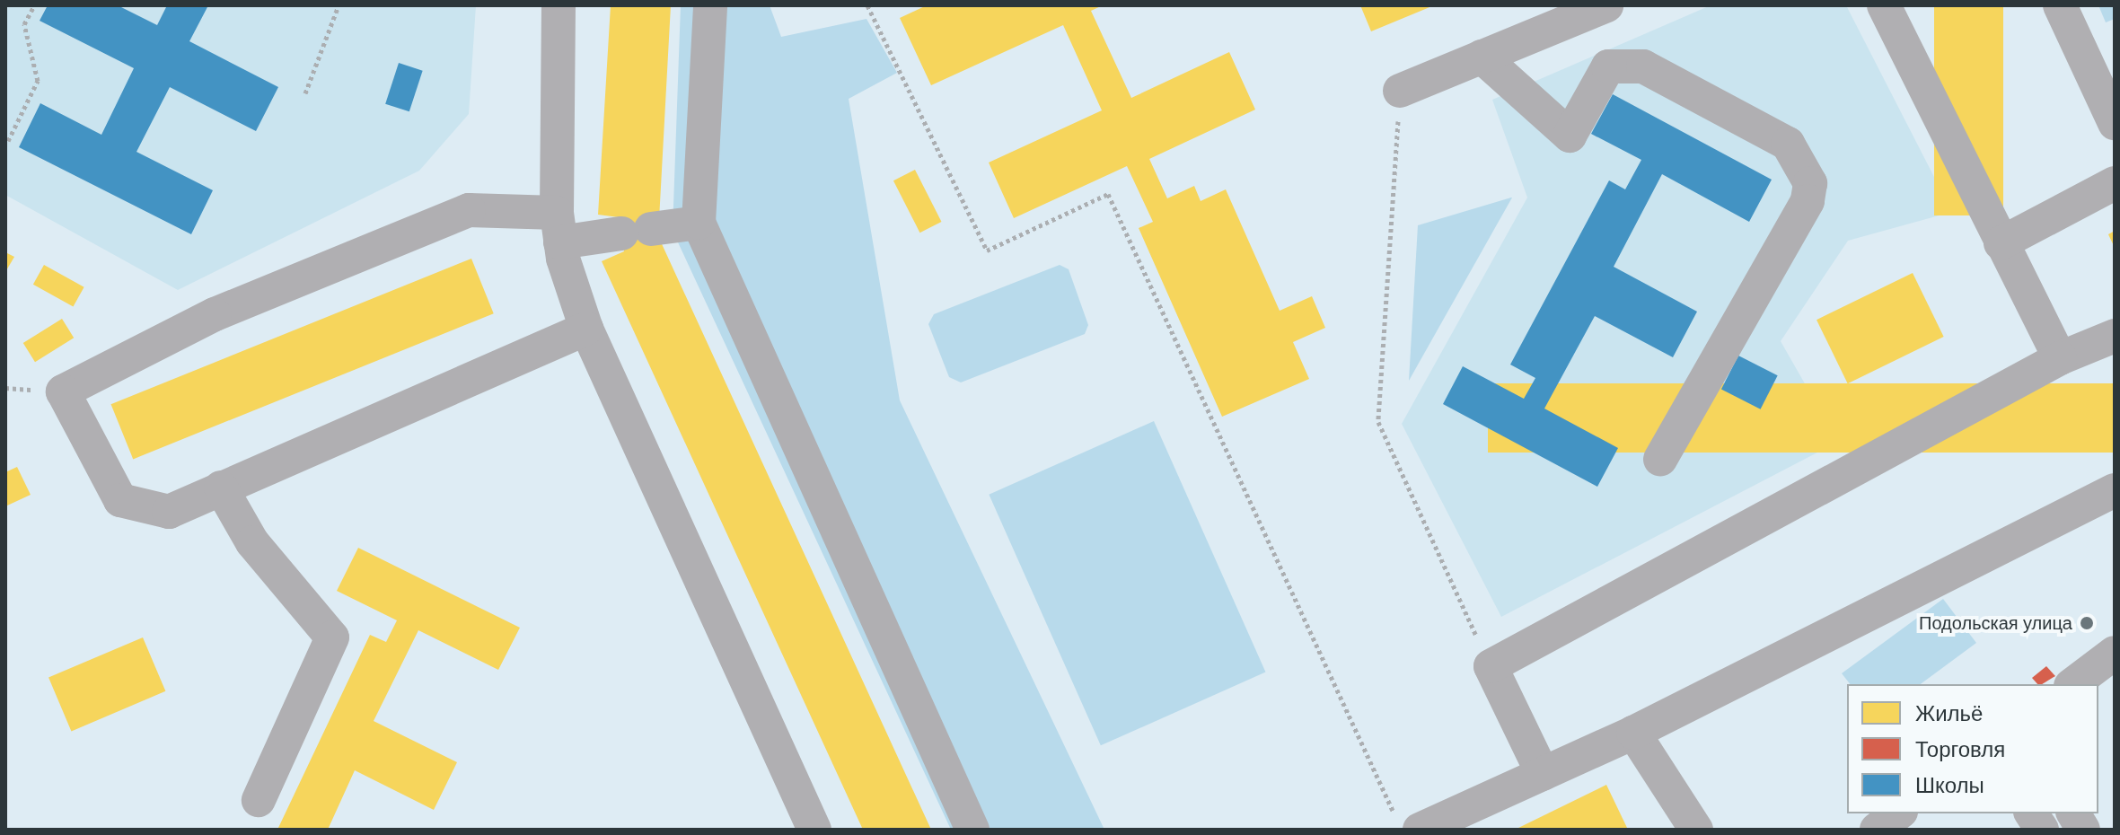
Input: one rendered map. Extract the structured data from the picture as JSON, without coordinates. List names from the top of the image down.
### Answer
{
  "places": ["Подольская улица"],
  "legend": ["Жильё", "Торговля", "Школы"]
}
